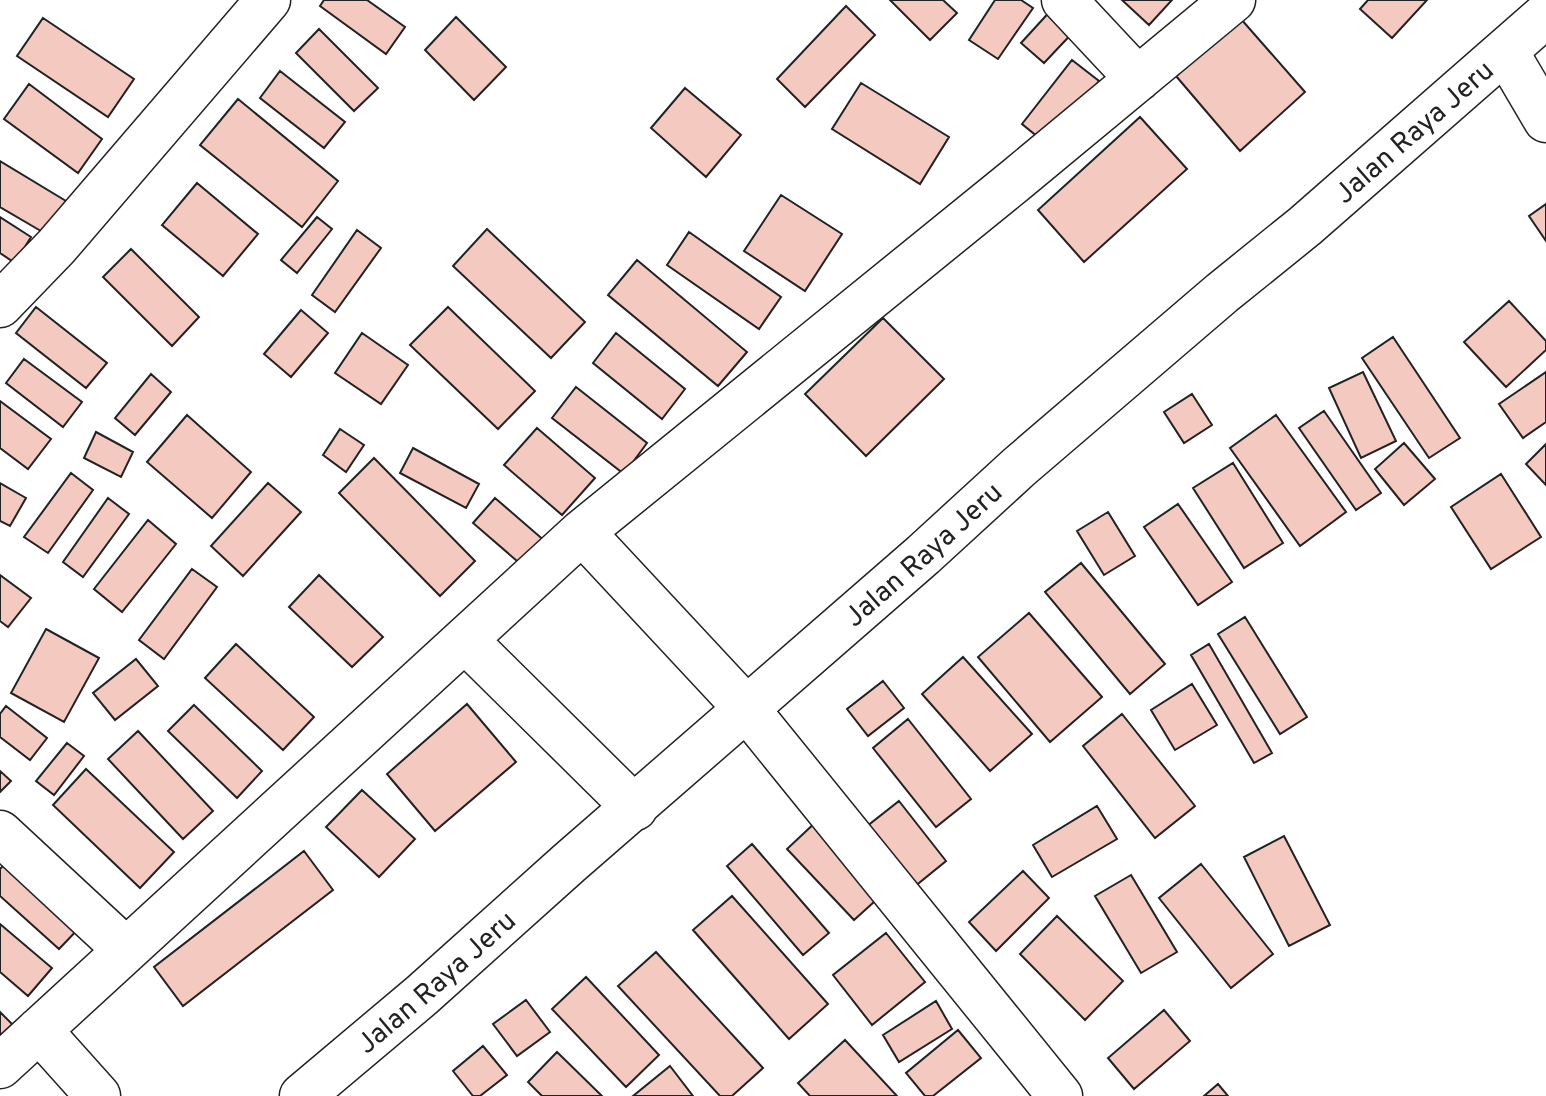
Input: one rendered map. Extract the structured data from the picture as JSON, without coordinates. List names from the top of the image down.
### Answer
{
  "streets": {
    "street": ["Jalan Raya Jeru"]
  }
}
